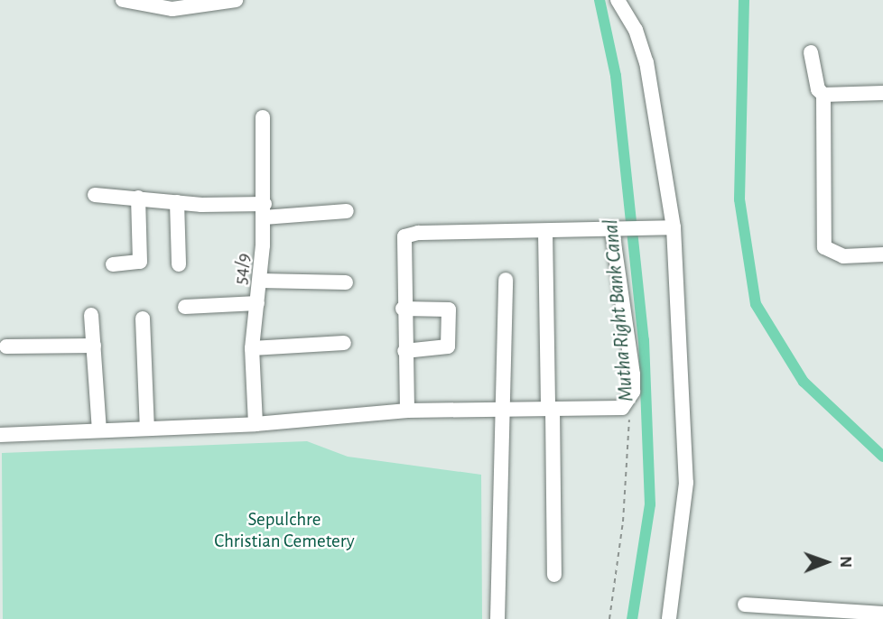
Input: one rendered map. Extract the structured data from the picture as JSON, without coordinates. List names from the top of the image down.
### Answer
{
  "streets": {
    "street": ["54/9"]
  },
  "water": ["Mutha Right Bank Canal"],
  "parks": ["Sepulchre Christian Cemetery"],
  "north": "right"
}
